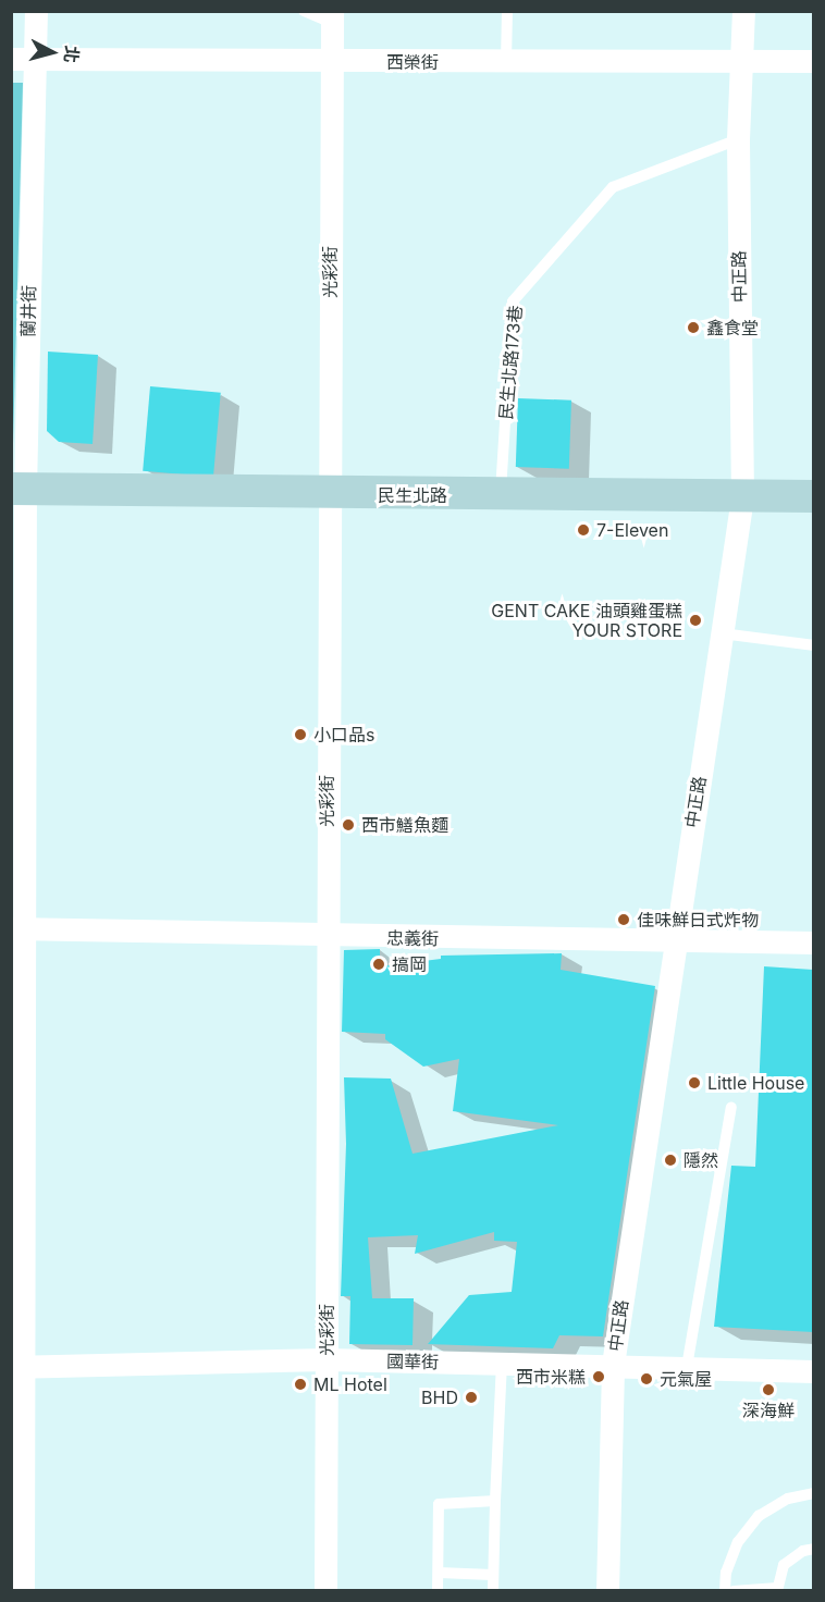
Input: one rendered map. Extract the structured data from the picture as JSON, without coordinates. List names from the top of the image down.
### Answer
{
  "streets": {
    "main road": ["民生北路"],
    "street": [
      "西榮街",
      "光彩街",
      "中正路",
      "蘭井街",
      "忠義街",
      "國華街"
    ],
    "lane": ["民生北路173巷"]
  },
  "crossings": [
    ["西榮街", "光彩街"],
    ["西榮街", "中正路"],
    ["西榮街", "蘭井街"],
    ["光彩街", "民生北路"],
    ["光彩街", "忠義街"],
    ["光彩街", "國華街"],
    ["中正路", "民生北路173巷"],
    ["中正路", "民生北路"],
    ["中正路", "忠義街"],
    ["中正路", "國華街"],
    ["蘭井街", "民生北路"],
    ["蘭井街", "忠義街"],
    ["蘭井街", "國華街"],
    ["民生北路173巷", "民生北路"]
  ],
  "places": [
    "鑫食堂",
    "7-Eleven",
    "GENT CAKE 油頭雞蛋糕 YOUR STORE",
    "小口品s",
    "西市鱔魚麵",
    "佳味鮮日式炸物",
    "搞岡",
    "Little House",
    "隱然",
    "西市米糕",
    "元氣屋",
    "ML Hotel",
    "深海鮮",
    "BHD"
  ],
  "north": "right"
}
